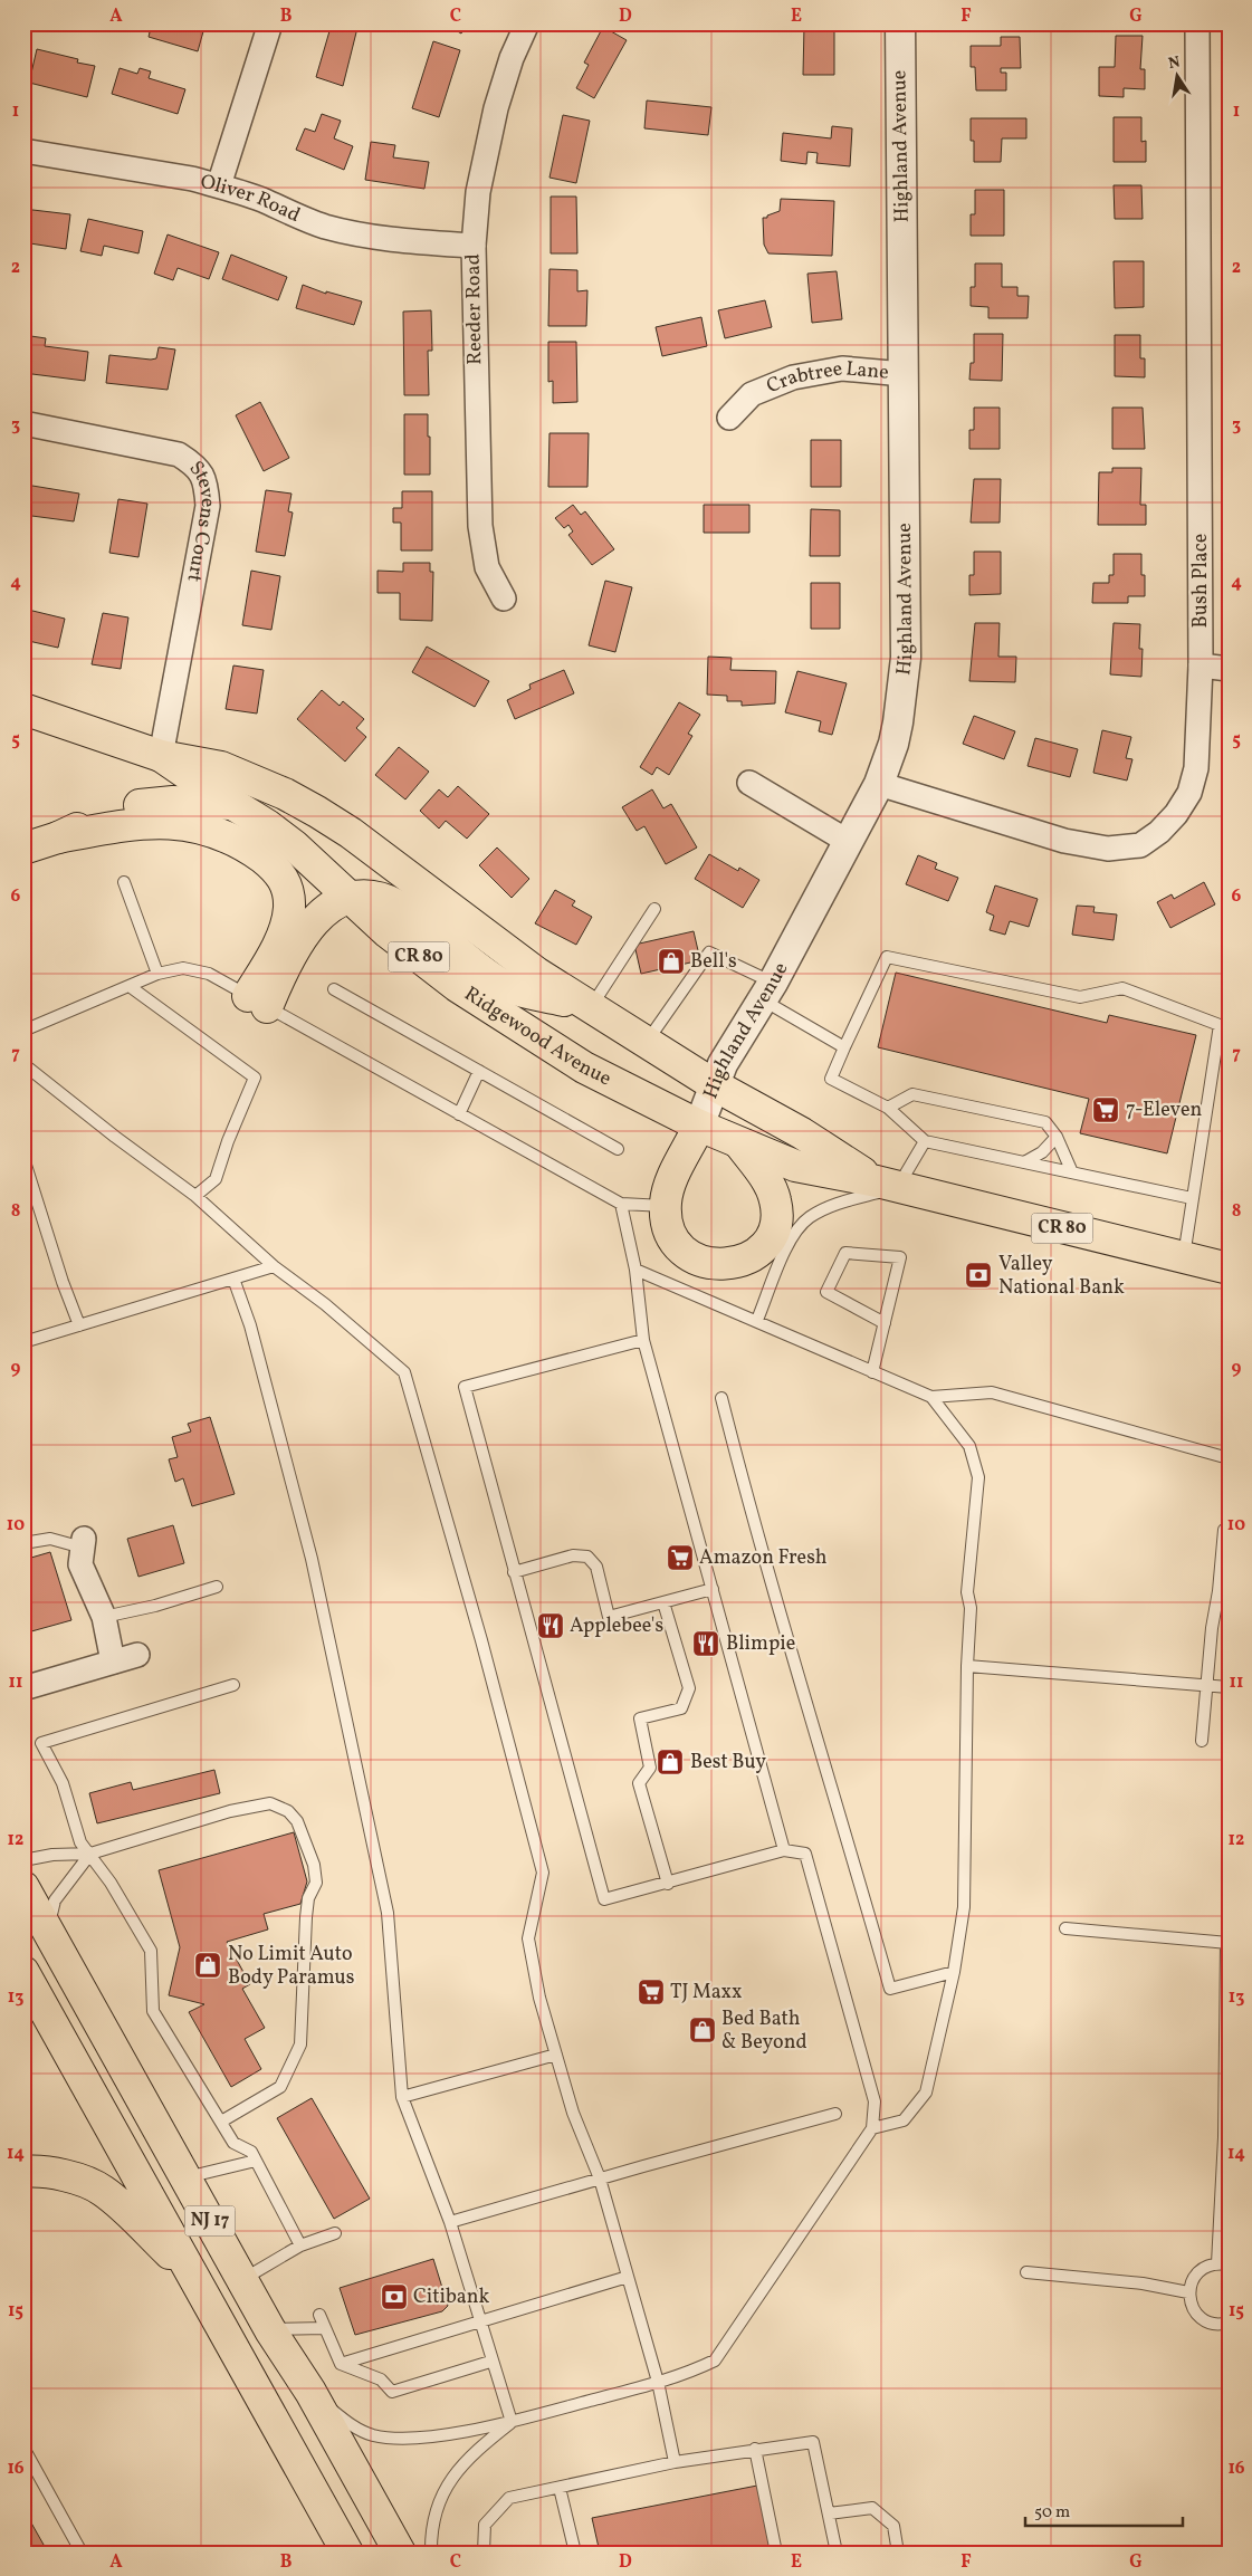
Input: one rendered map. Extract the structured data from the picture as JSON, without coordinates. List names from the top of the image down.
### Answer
{
  "streets": {
    "main road": ["CR 80", "Ridgewood Avenue", "NJ 17"],
    "street": [
      "Highland Avenue",
      "Oliver Road",
      "Reeder Road",
      "Crabtree Lane",
      "Stevens Court",
      "Bush Place"
    ]
  },
  "crossings": [
    ["Highland Avenue", "Crabtree Lane"],
    ["Highland Avenue", "Bush Place"],
    ["Highland Avenue", "Ridgewood Avenue"],
    ["Oliver Road", "Reeder Road"],
    ["Stevens Court", "Ridgewood Avenue"]
  ],
  "places": {
    "shop": [
      "Bell's",
      "Best Buy",
      "No Limit Auto Body Paramus",
      "Bed Bath & Beyond"
    ],
    "supermarket": ["7-Eleven", "Amazon Fresh", "TJ Maxx"],
    "bank": ["Valley National Bank", "Citibank"],
    "restaurant": ["Applebee's", "Blimpie"]
  },
  "scale_bar": "50 m",
  "north": "top",
  "grid": {
    "columns": [
      "A",
      "B",
      "C",
      "D",
      "E",
      "F",
      "G"
    ],
    "rows": [
      "1",
      "2",
      "3",
      "4",
      "5",
      "6",
      "7",
      "8",
      "9",
      "10",
      "11",
      "12",
      "13",
      "14",
      "15",
      "16"
    ]
  }
}
